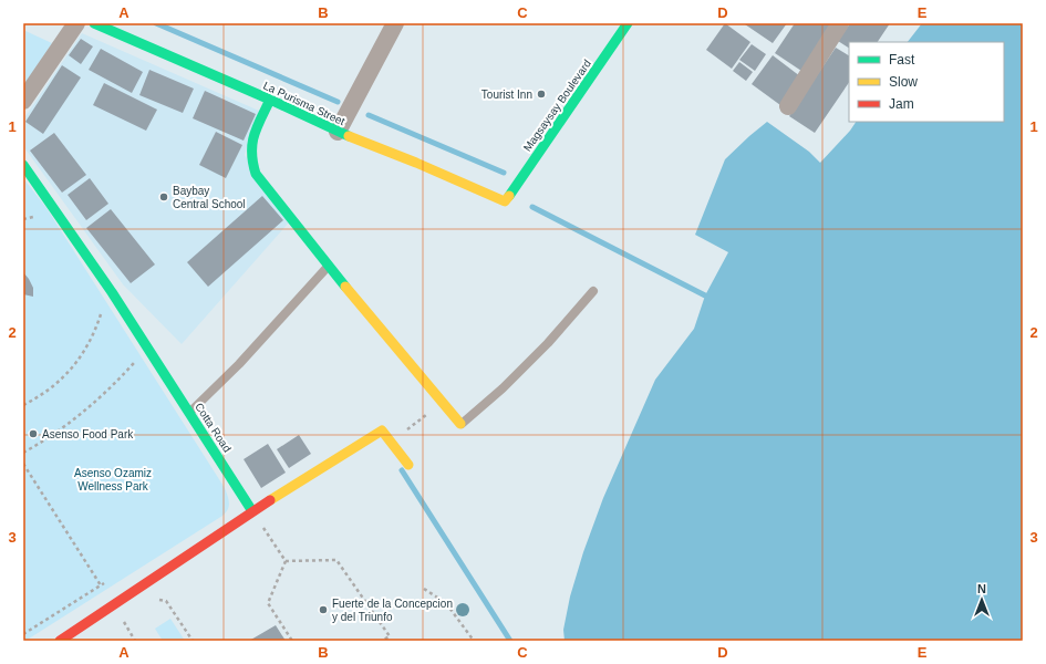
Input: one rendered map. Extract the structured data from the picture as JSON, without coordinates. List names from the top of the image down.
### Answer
{
  "streets": {
    "street": ["La Purisma Street", "Magsaysay Boulevard", "Cotta Road"]
  },
  "crossings": [
    ["La Purisma Street", "Magsaysay Boulevard"]
  ],
  "parks": ["Asenso Ozamiz Wellness Park"],
  "places": [
    "Tourist Inn",
    "Baybay Central School",
    "Asenso Food Park",
    "Fuerte de la Concepcion y del Triunfo"
  ],
  "legend": ["Fast", "Slow", "Jam"],
  "north": "top",
  "grid": {
    "columns": [
      "A",
      "B",
      "C",
      "D",
      "E"
    ],
    "rows": ["1", "2", "3"]
  }
}
